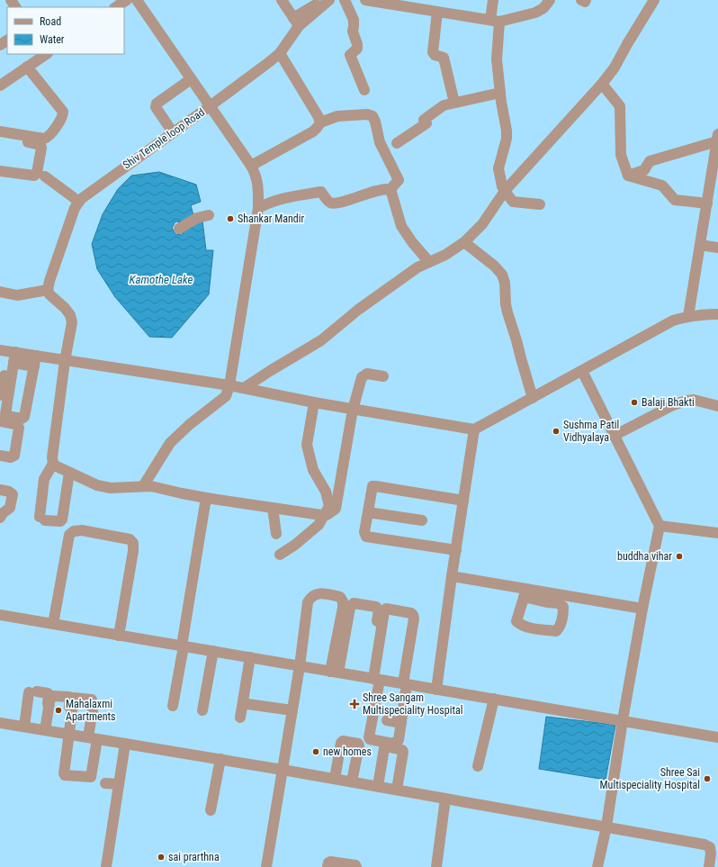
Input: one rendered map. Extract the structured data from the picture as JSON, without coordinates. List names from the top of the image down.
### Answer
{
  "streets": {
    "street": ["Shiv Temple loop Road"]
  },
  "water": ["Kamothe Lake"],
  "places": {
    "other": [
      "Shankar Mandir",
      "Balaji Bhakti",
      "Sushma Patil Vidhyalaya",
      "buddha vihar",
      "Mahalaxmi Apartments",
      "new homes",
      "Shree Sai Multispeciality Hospital",
      "sai prarthna"
    ],
    "health": ["Shree Sangam Multispeciality Hospital"]
  },
  "legend": ["Road", "Water"]
}
